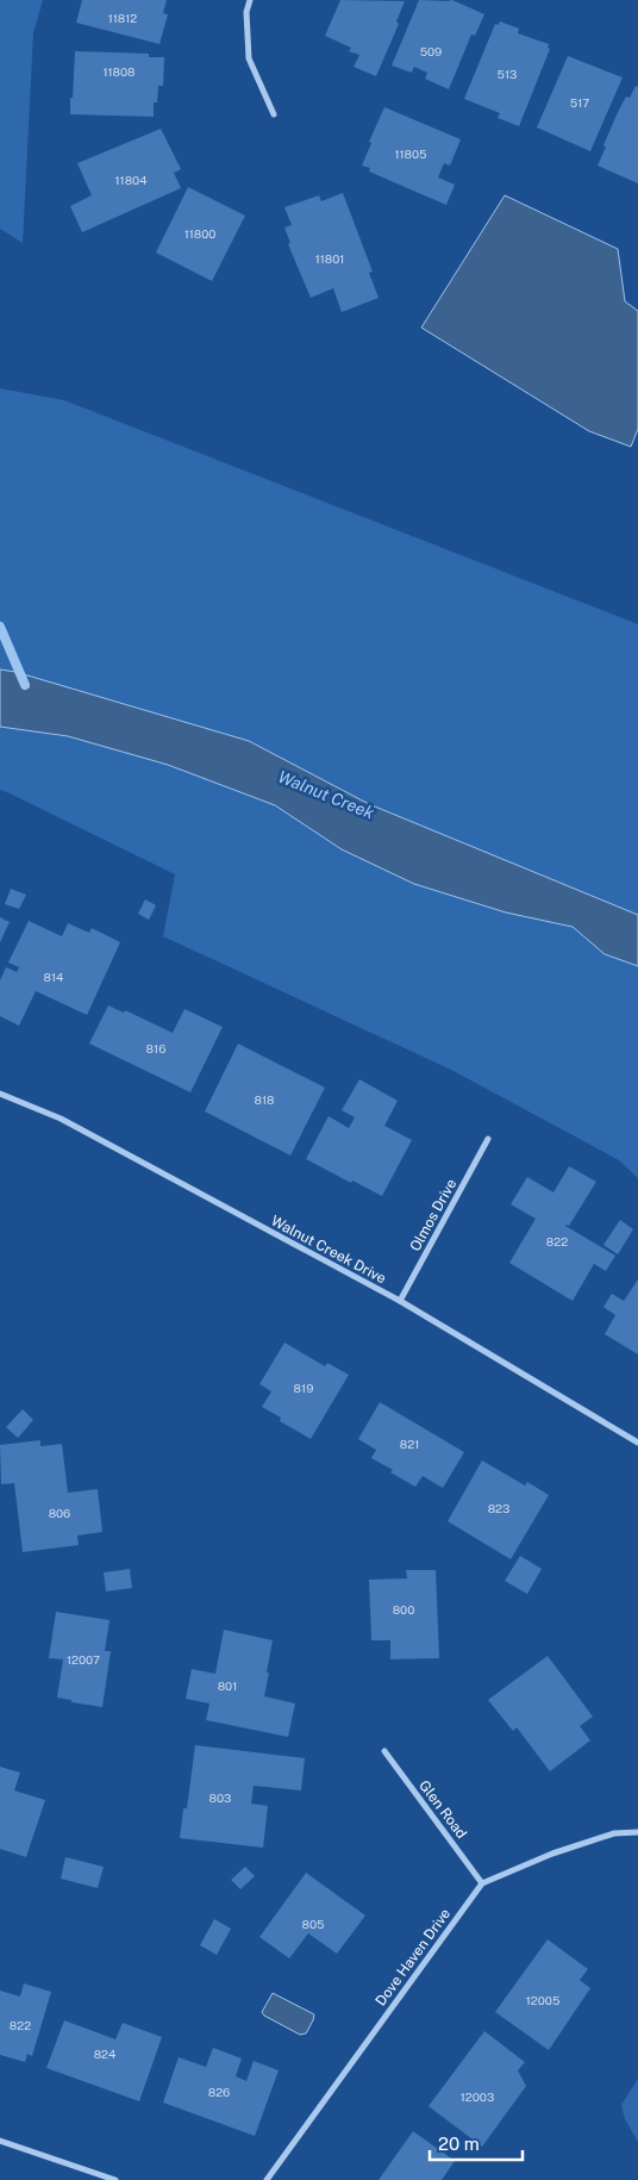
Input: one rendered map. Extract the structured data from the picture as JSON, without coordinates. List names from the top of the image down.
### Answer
{
  "streets": {
    "street": [
      "Olmos Drive",
      "Walnut Creek Drive",
      "Glen Road",
      "Dove Haven Drive"
    ]
  },
  "crossings": [
    ["Olmos Drive", "Walnut Creek Drive"],
    ["Glen Road", "Dove Haven Drive"]
  ],
  "water": ["Walnut Creek"],
  "house_numbers": [
    "11812",
    "509",
    "11808",
    "513",
    "517",
    "11805",
    "11804",
    "11800",
    "11801",
    "814",
    "816",
    "818",
    "822",
    "819",
    "821",
    "823",
    "806",
    "800",
    "12007",
    "801",
    "803",
    "805",
    "12005",
    "822",
    "824",
    "826",
    "12003"
  ],
  "scale_bar": "20 m"
}
